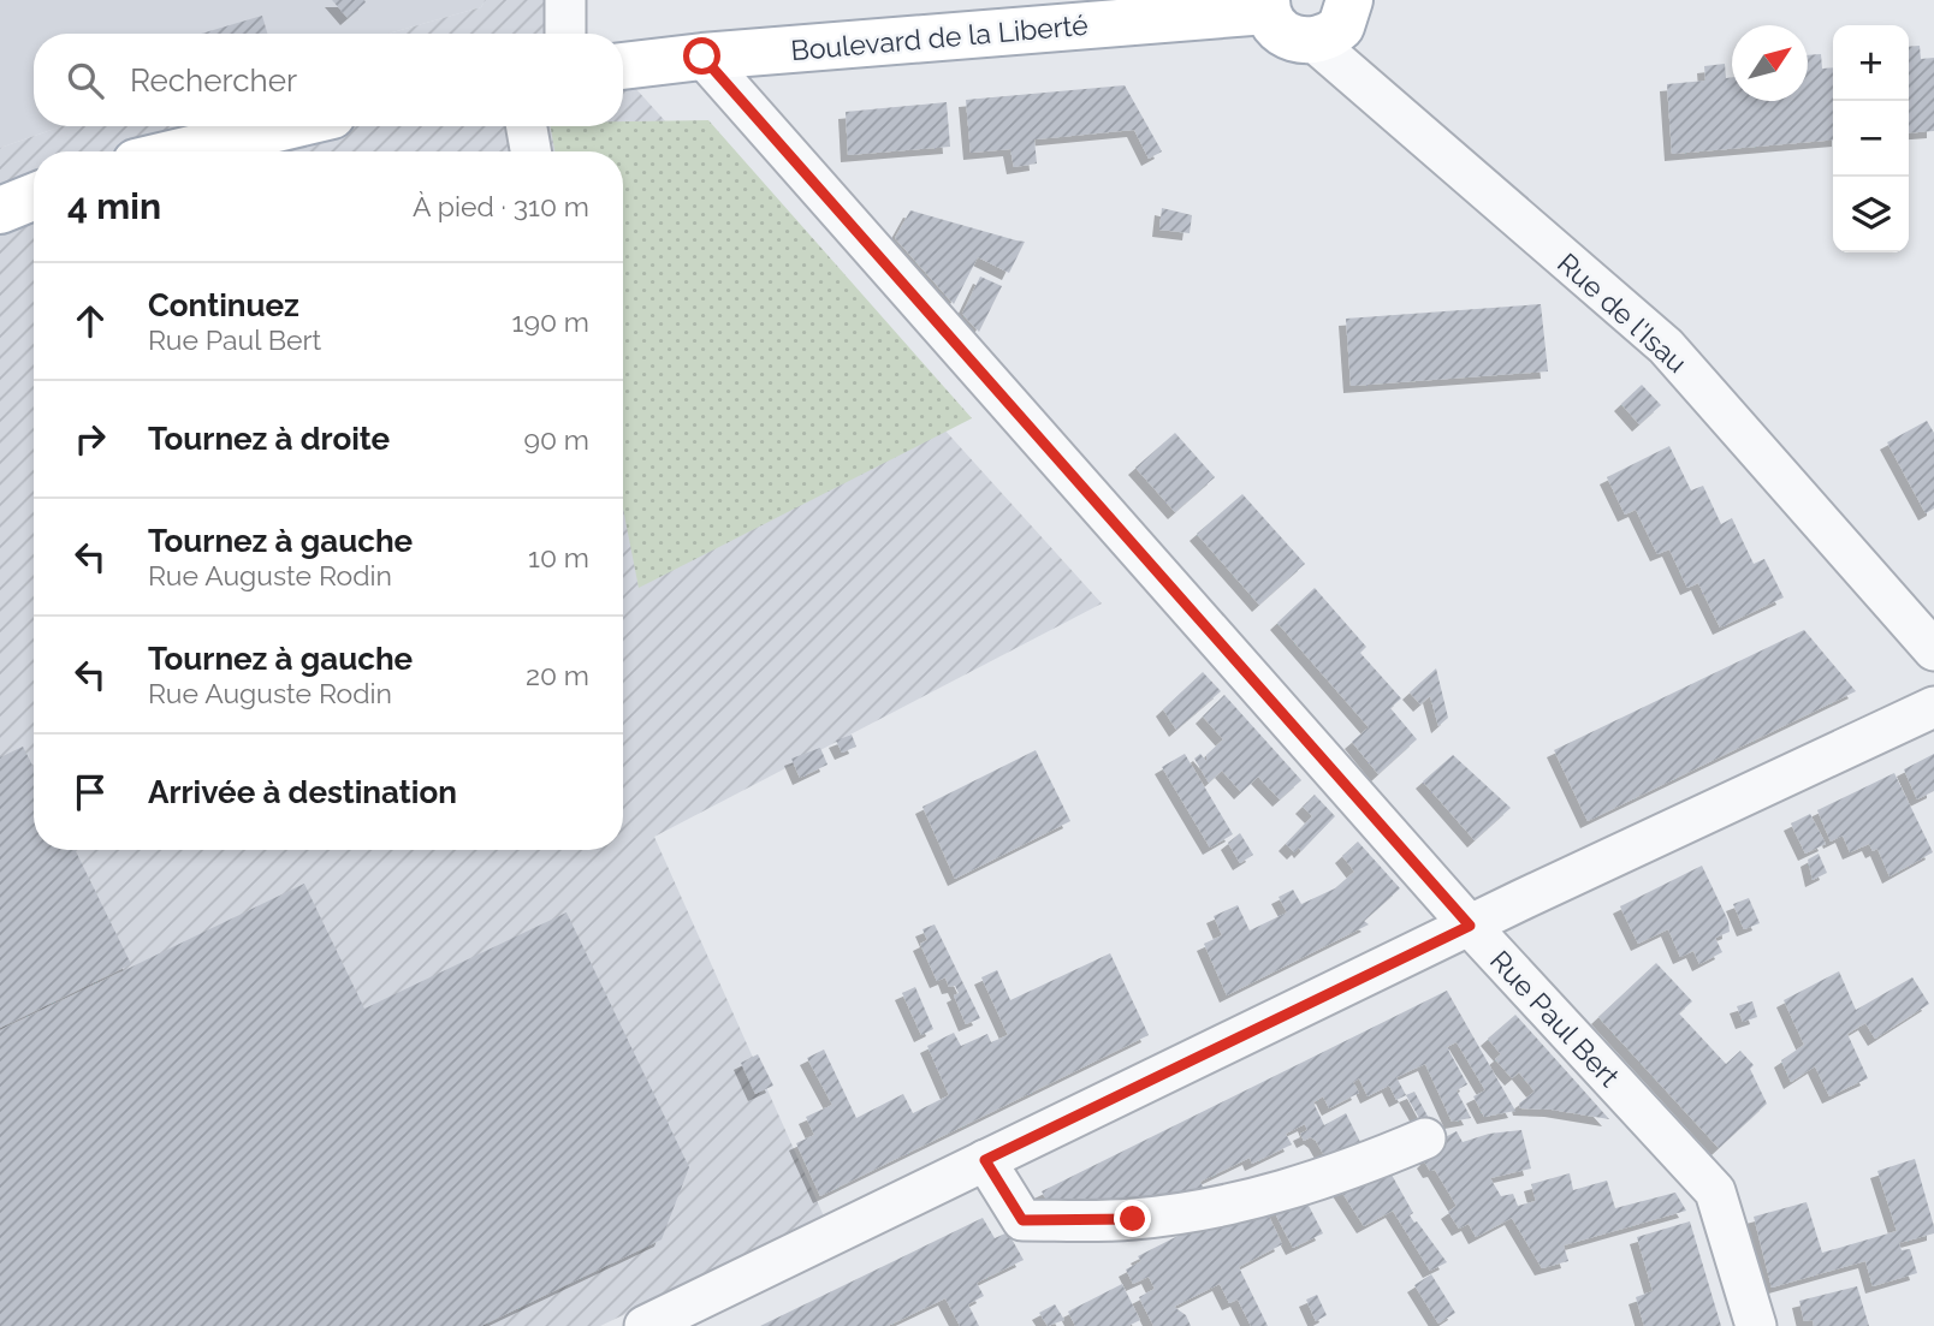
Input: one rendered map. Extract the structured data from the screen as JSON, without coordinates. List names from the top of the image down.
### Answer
{
  "streets": {
    "main road": ["Boulevard de la Liberté"],
    "street": ["Rue de l'Isau", "Rue Paul Bert"]
  },
  "crossings": [
    ["Boulevard de la Liberté", "Rue Paul Bert"]
  ],
  "north": "top right",
  "page": {
    "map_buttons": ["+", "−"],
    "search": "Rechercher",
    "heading": ["4 min", "À pied · 310 m"],
    "list": [
      ["Continuez", "Rue Paul Bert", "190 m"],
      ["Tournez à droite", "90 m"],
      ["Tournez à gauche", "Rue Auguste Rodin", "10 m"],
      ["Tournez à gauche", "Rue Auguste Rodin", "20 m"],
      "Arrivée à destination"
    ]
  }
}
